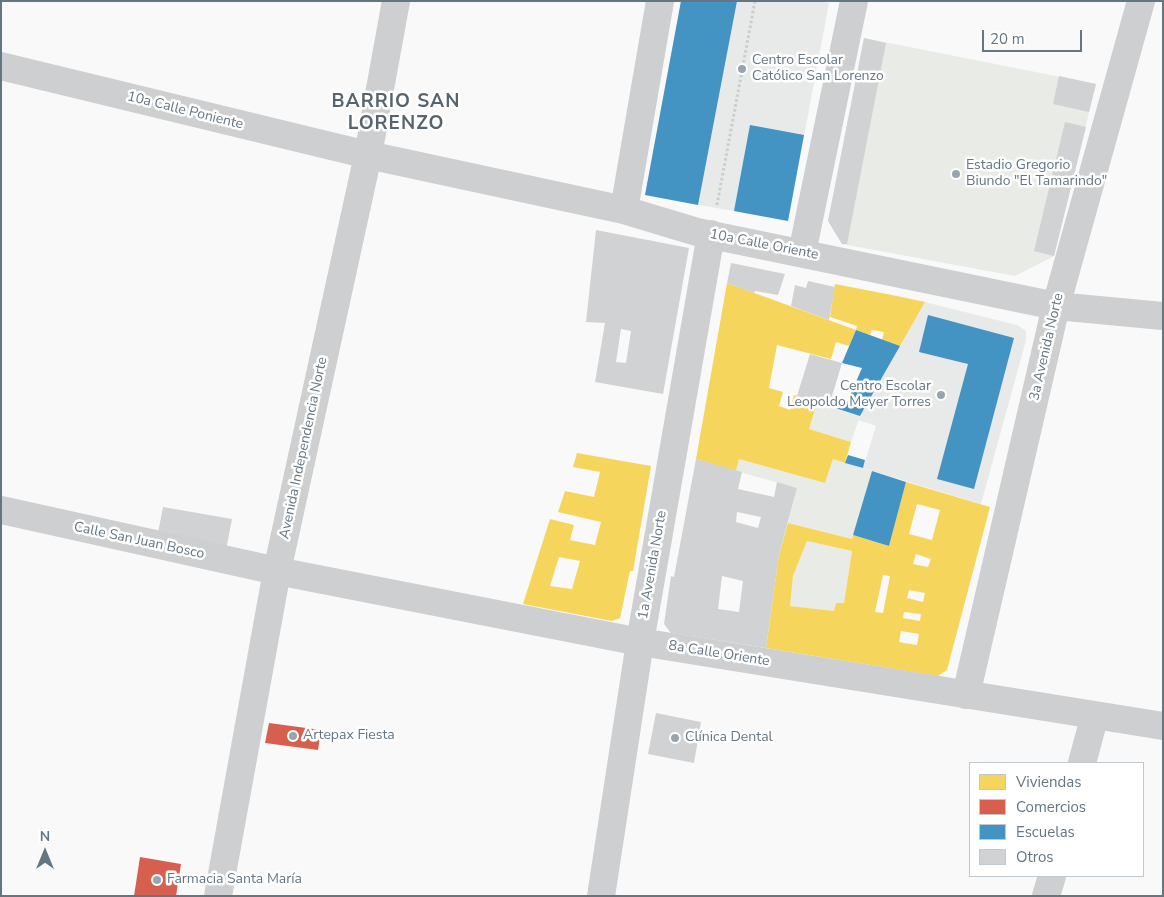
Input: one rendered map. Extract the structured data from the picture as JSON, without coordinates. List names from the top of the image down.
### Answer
{
  "streets": {
    "street": [
      "10a Calle Poniente",
      "10a Calle Oriente",
      "3a Avenida Norte",
      "Avenida Independencia Norte",
      "Calle San Juan Bosco",
      "1a Avenida Norte",
      "8a Calle Oriente"
    ]
  },
  "crossings": [
    ["10a Calle Poniente", "10a Calle Oriente"],
    ["10a Calle Poniente", "Avenida Independencia Norte"],
    ["10a Calle Oriente", "3a Avenida Norte"],
    ["10a Calle Oriente", "Avenida Independencia Norte"],
    ["10a Calle Oriente", "1a Avenida Norte"],
    ["3a Avenida Norte", "8a Calle Oriente"],
    ["Avenida Independencia Norte", "Calle San Juan Bosco"],
    ["Avenida Independencia Norte", "8a Calle Oriente"],
    ["Calle San Juan Bosco", "8a Calle Oriente"],
    ["1a Avenida Norte", "8a Calle Oriente"]
  ],
  "districts": ["BARRIO SAN LORENZO"],
  "places": [
    "Centro Escolar Católico San Lorenzo",
    "Estadio Gregorio Biundo \"El Tamarindo\"",
    "Centro Escolar Leopoldo Meyer Torres",
    "Artepax Fiesta",
    "Clínica Dental",
    "Farmacia Santa María"
  ],
  "legend": [
    "Viviendas",
    "Comercios",
    "Escuelas",
    "Otros"
  ],
  "scale_bar": "20 m",
  "north": "top"
}
